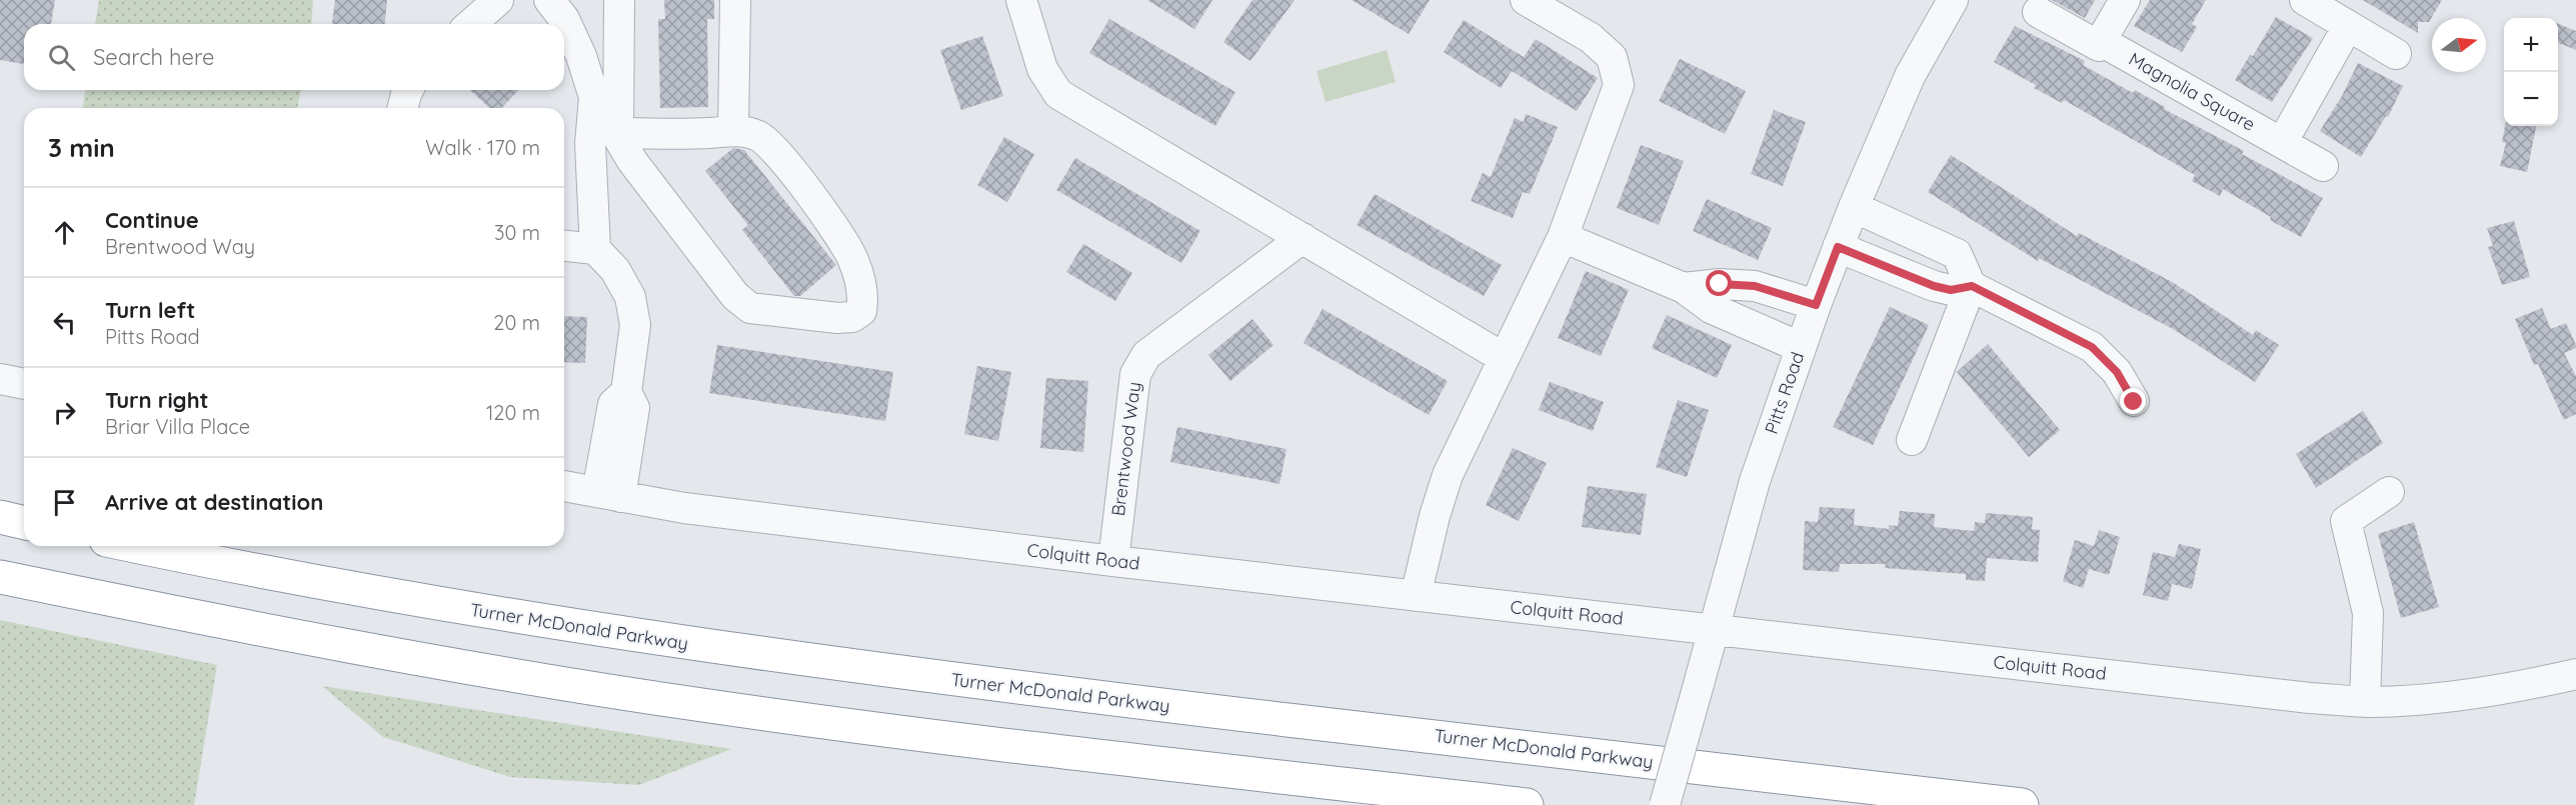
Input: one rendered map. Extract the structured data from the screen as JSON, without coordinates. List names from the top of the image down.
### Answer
{
  "streets": {
    "highway": ["Turner McDonald Parkway"],
    "street": [
      "Magnolia Square",
      "Pitts Road",
      "Brentwood Way",
      "Colquitt Road"
    ]
  },
  "crossings": [
    ["Pitts Road", "Colquitt Road"],
    ["Brentwood Way", "Colquitt Road"]
  ],
  "north": "right",
  "page": {
    "map_buttons": ["+", "−"],
    "search": "Search here",
    "heading": ["3 min", "Walk · 170 m"],
    "list": [
      ["Continue", "Brentwood Way", "30 m"],
      ["Turn left", "Pitts Road", "20 m"],
      ["Turn right", "Briar Villa Place", "120 m"],
      "Arrive at destination"
    ]
  }
}
